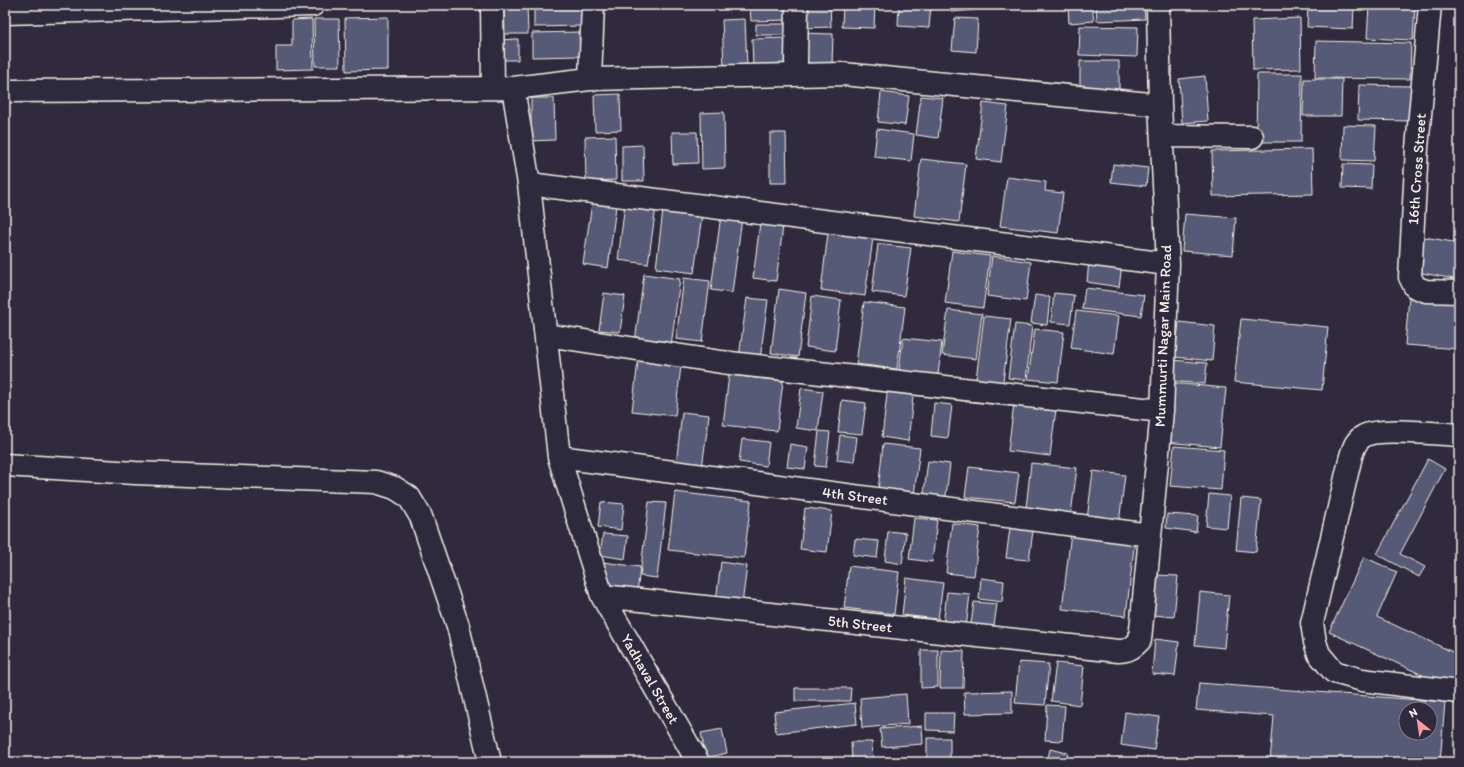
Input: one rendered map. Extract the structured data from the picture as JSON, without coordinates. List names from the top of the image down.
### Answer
{
  "streets": {
    "street": [
      "16th Cross Street",
      "Mummurti Nagar Main Road",
      "4th Street",
      "5th Street",
      "Yadhaval Street"
    ]
  },
  "crossings": [
    ["Mummurti Nagar Main Road", "4th Street"],
    ["Mummurti Nagar Main Road", "5th Street"],
    ["4th Street", "Yadhaval Street"],
    ["5th Street", "Yadhaval Street"]
  ],
  "north": "top left"
}
